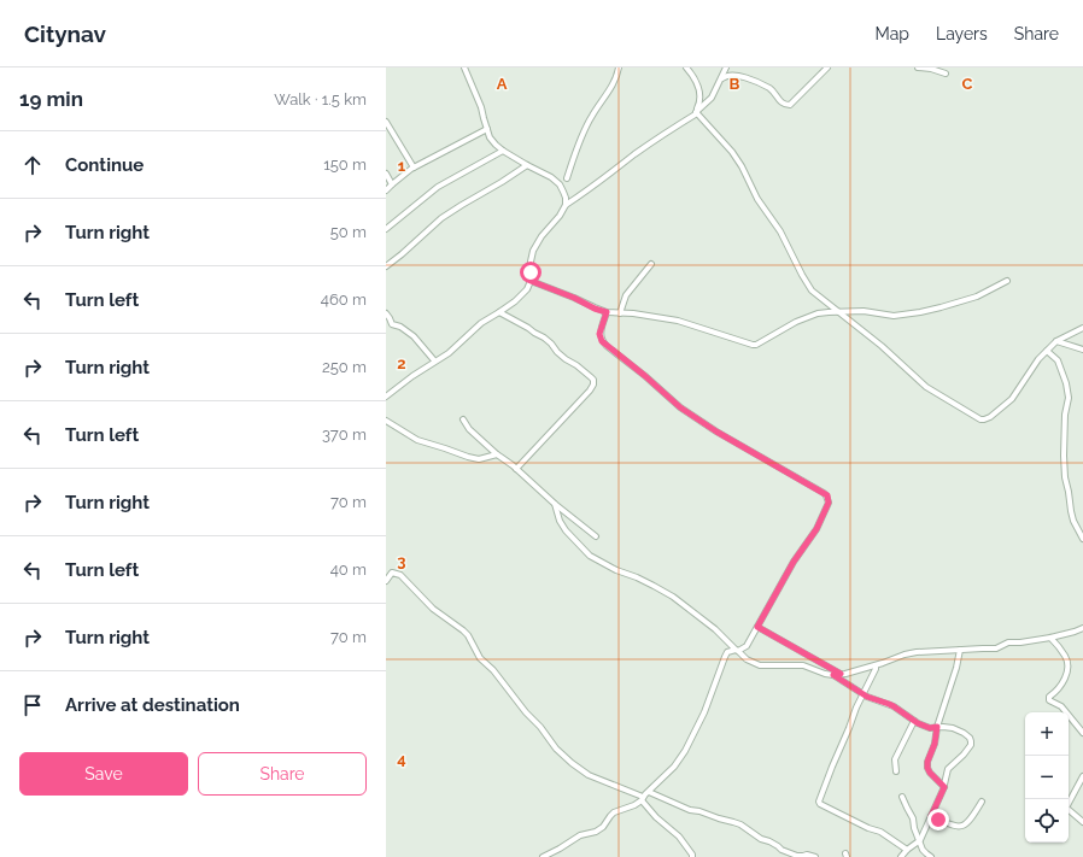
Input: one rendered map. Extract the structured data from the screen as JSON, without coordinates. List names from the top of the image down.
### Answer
{
  "page": {
    "header": "Citynav",
    "nav": ["Map", "Layers", "Share"],
    "heading": ["19 min", "Walk · 1.5 km"],
    "list": [
      ["Continue", "150 m"],
      ["Turn right", "50 m"],
      ["Turn left", "460 m"],
      ["Turn right", "250 m"],
      ["Turn left", "370 m"],
      ["Turn right", "70 m"],
      ["Turn left", "40 m"],
      ["Turn right", "70 m"],
      "Arrive at destination"
    ],
    "map_buttons": ["+", "−"],
    "buttons": ["Save", "Share"]
  },
  "grid": {
    "columns": ["A", "B", "C"],
    "rows": [
      "1",
      "2",
      "3",
      "4"
    ]
  }
}
